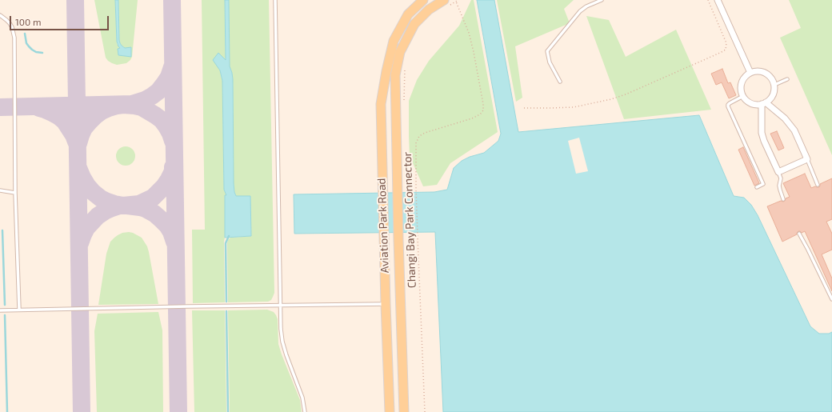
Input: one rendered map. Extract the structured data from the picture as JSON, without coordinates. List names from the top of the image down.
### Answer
{
  "streets": {
    "main road": ["Aviation Park Road"],
    "path": ["Changi Bay Park Connector"]
  },
  "scale_bar": "100 m"
}
